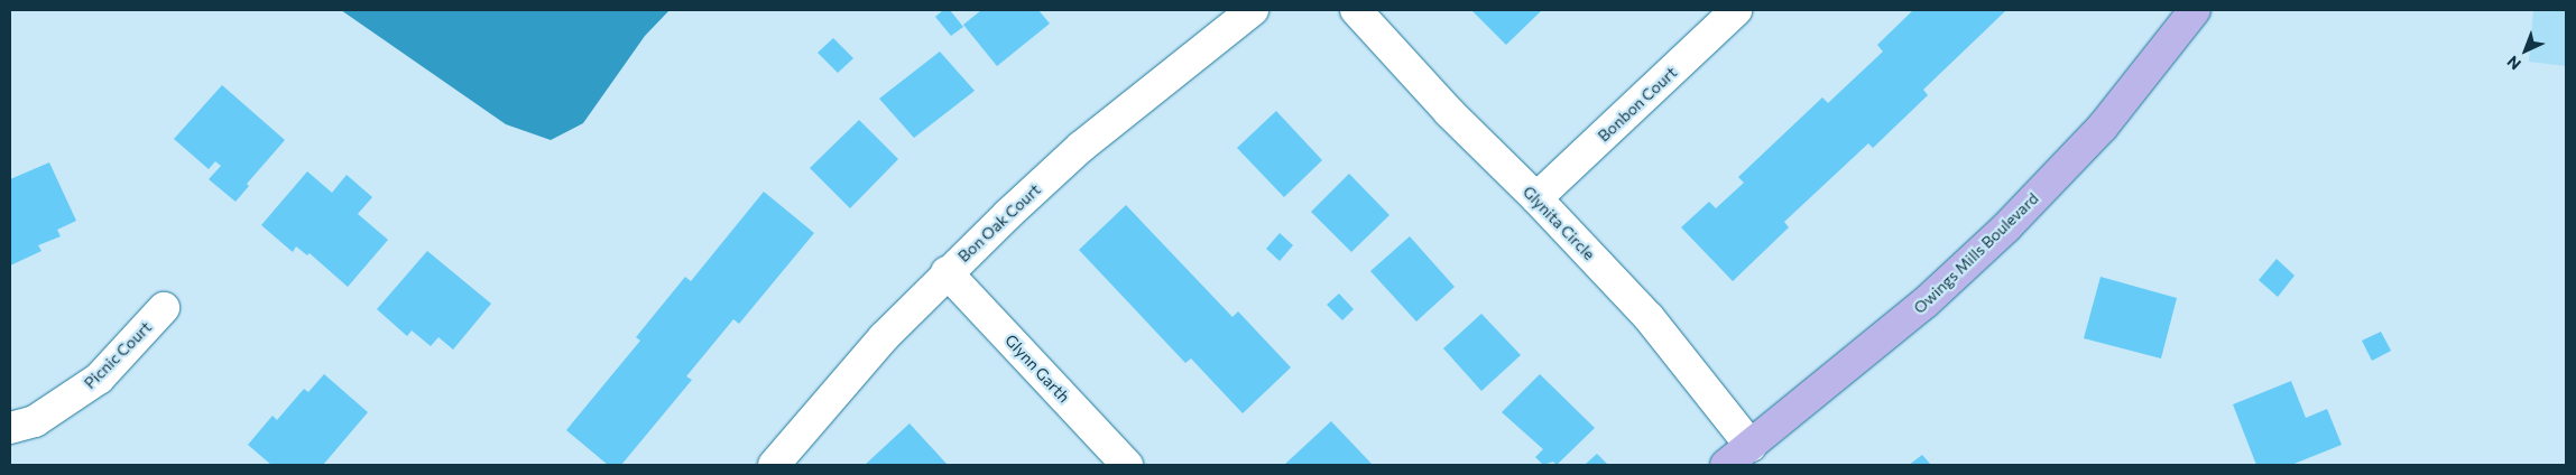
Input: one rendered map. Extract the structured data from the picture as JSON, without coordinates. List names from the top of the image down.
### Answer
{
  "streets": {
    "main road": ["Owings Mills Boulevard"],
    "street": [
      "Bonbon Court",
      "Bon Oak Court",
      "Glynita Circle",
      "Picnic Court",
      "Glynn Garth"
    ]
  },
  "crossings": [
    ["Bonbon Court", "Glynita Circle"],
    ["Bon Oak Court", "Glynn Garth"],
    ["Glynita Circle", "Owings Mills Boulevard"]
  ],
  "north": "bottom left"
}
